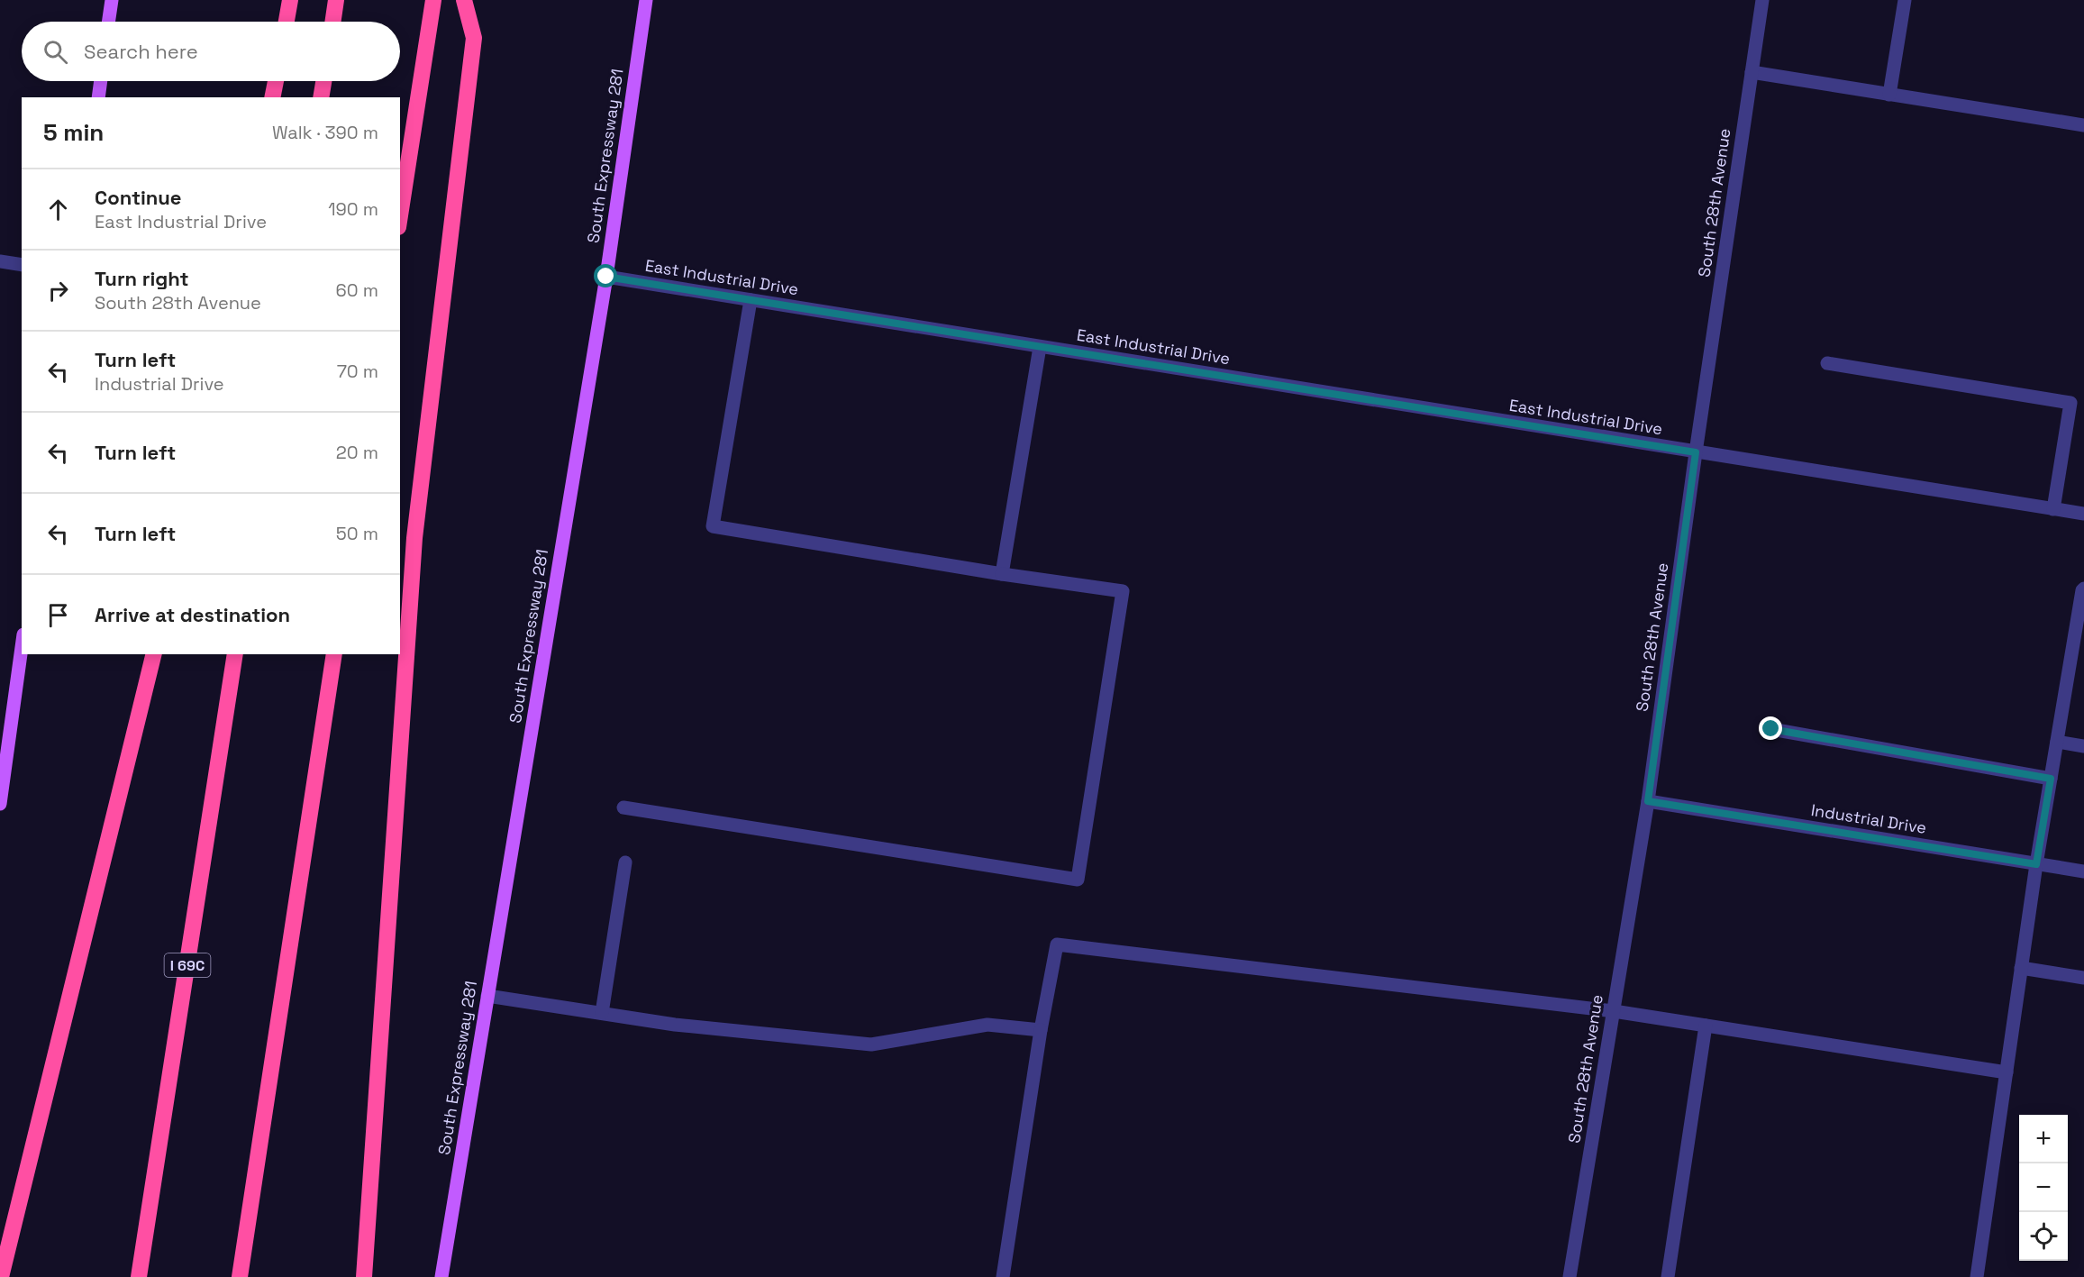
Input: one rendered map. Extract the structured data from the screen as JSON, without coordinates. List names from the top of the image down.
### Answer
{
  "streets": {
    "highway": ["I 69C"],
    "main road": ["South Expressway 281"],
    "street": ["South 28th Avenue", "East Industrial Drive", "Industrial Drive"]
  },
  "crossings": [
    ["South Expressway 281", "East Industrial Drive"],
    ["South 28th Avenue", "East Industrial Drive"],
    ["South 28th Avenue", "Industrial Drive"]
  ],
  "page": {
    "search": "Search here",
    "heading": ["5 min", "Walk · 390 m"],
    "list": [
      ["Continue", "East Industrial Drive", "190 m"],
      ["Turn right", "South 28th Avenue", "60 m"],
      ["Turn left", "Industrial Drive", "70 m"],
      ["Turn left", "20 m"],
      ["Turn left", "50 m"],
      "Arrive at destination"
    ],
    "map_buttons": ["+", "−"]
  }
}
